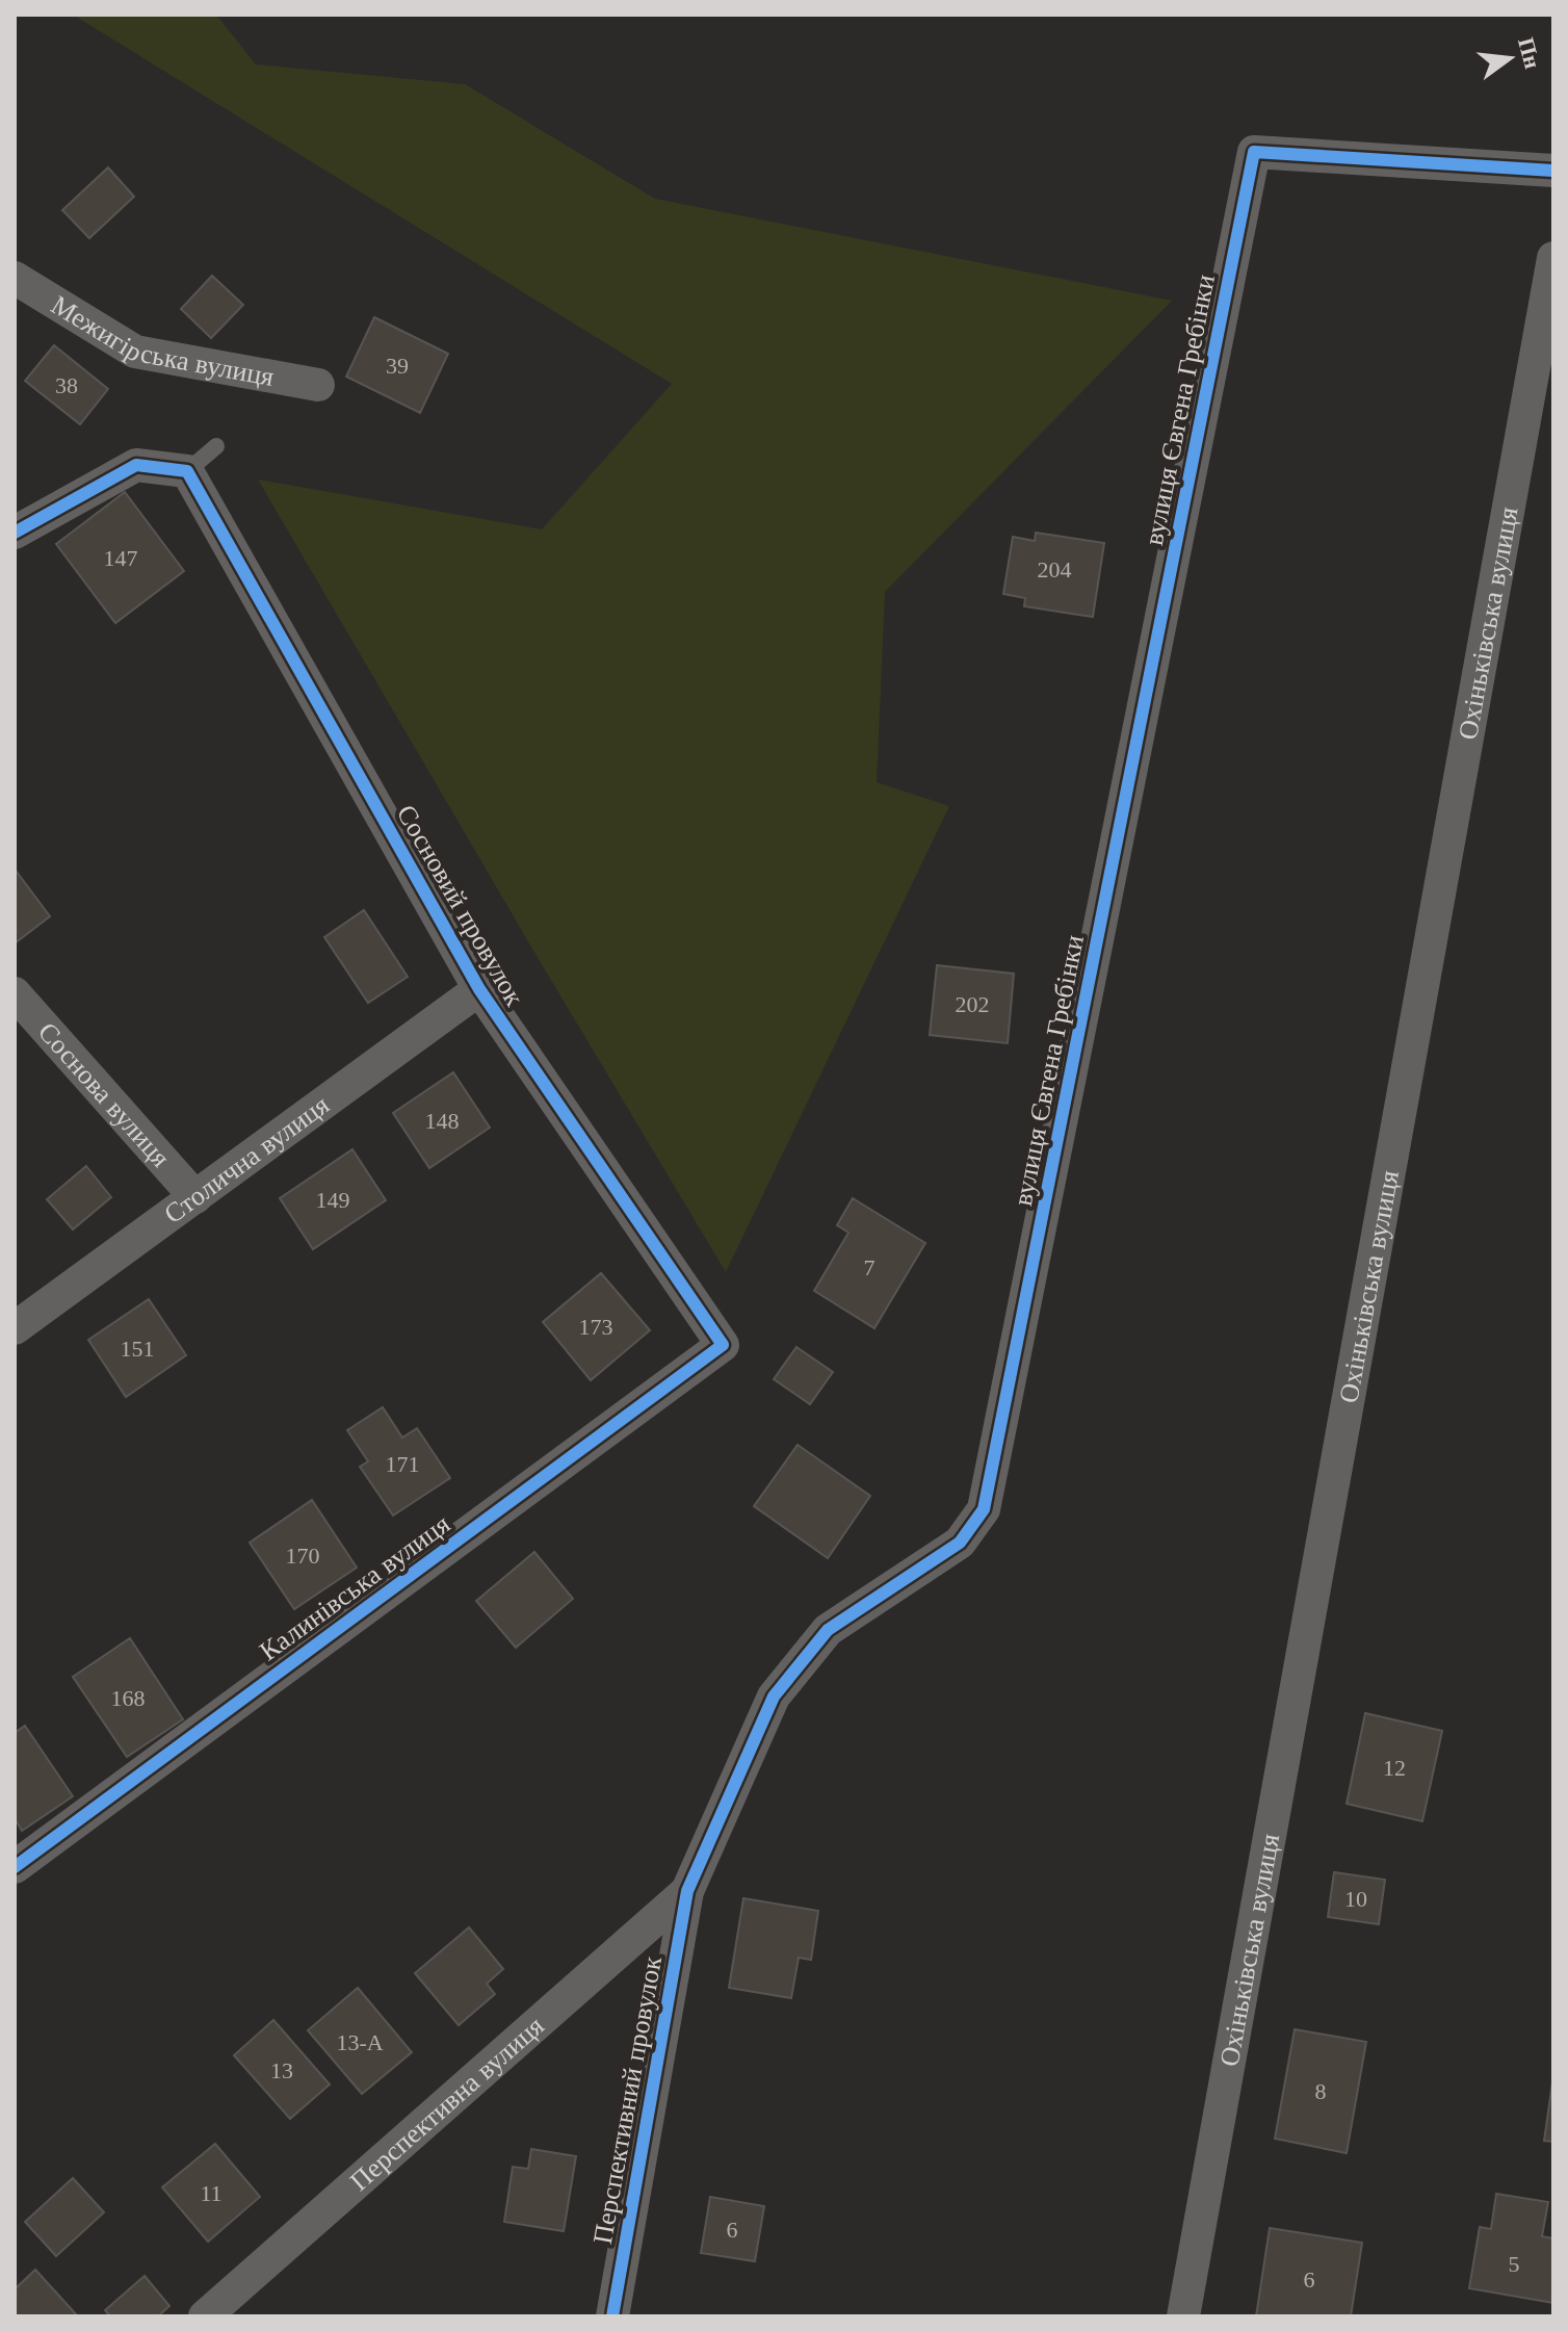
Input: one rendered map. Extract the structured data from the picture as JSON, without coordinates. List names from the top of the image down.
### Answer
{
  "streets": {
    "street": [
      "Межигірська вулиця",
      "вулиця Євгена Гребінки",
      "Охіньківська вулиця",
      "Сосновий провулок",
      "Соснова вулиця",
      "Столична вулиця",
      "Калинівська вулиця",
      "Перспективний провулок",
      "Перспективна вулиця"
    ]
  },
  "crossings": [
    ["вулиця Євгена Гребінки", "Перспективний провулок"],
    ["вулиця Євгена Гребінки", "Перспективна вулиця"],
    ["Сосновий провулок", "Столична вулиця"],
    ["Сосновий провулок", "Калинівська вулиця"],
    ["Соснова вулиця", "Столична вулиця"],
    ["Перспективний провулок", "Перспективна вулиця"]
  ],
  "house_numbers": [
    "39",
    "38",
    "147",
    "204",
    "202",
    "148",
    "149",
    "7",
    "173",
    "151",
    "171",
    "170",
    "168",
    "12",
    "10",
    "13-А",
    "13",
    "8",
    "11",
    "6",
    "5",
    "6"
  ],
  "north": "right"
}
